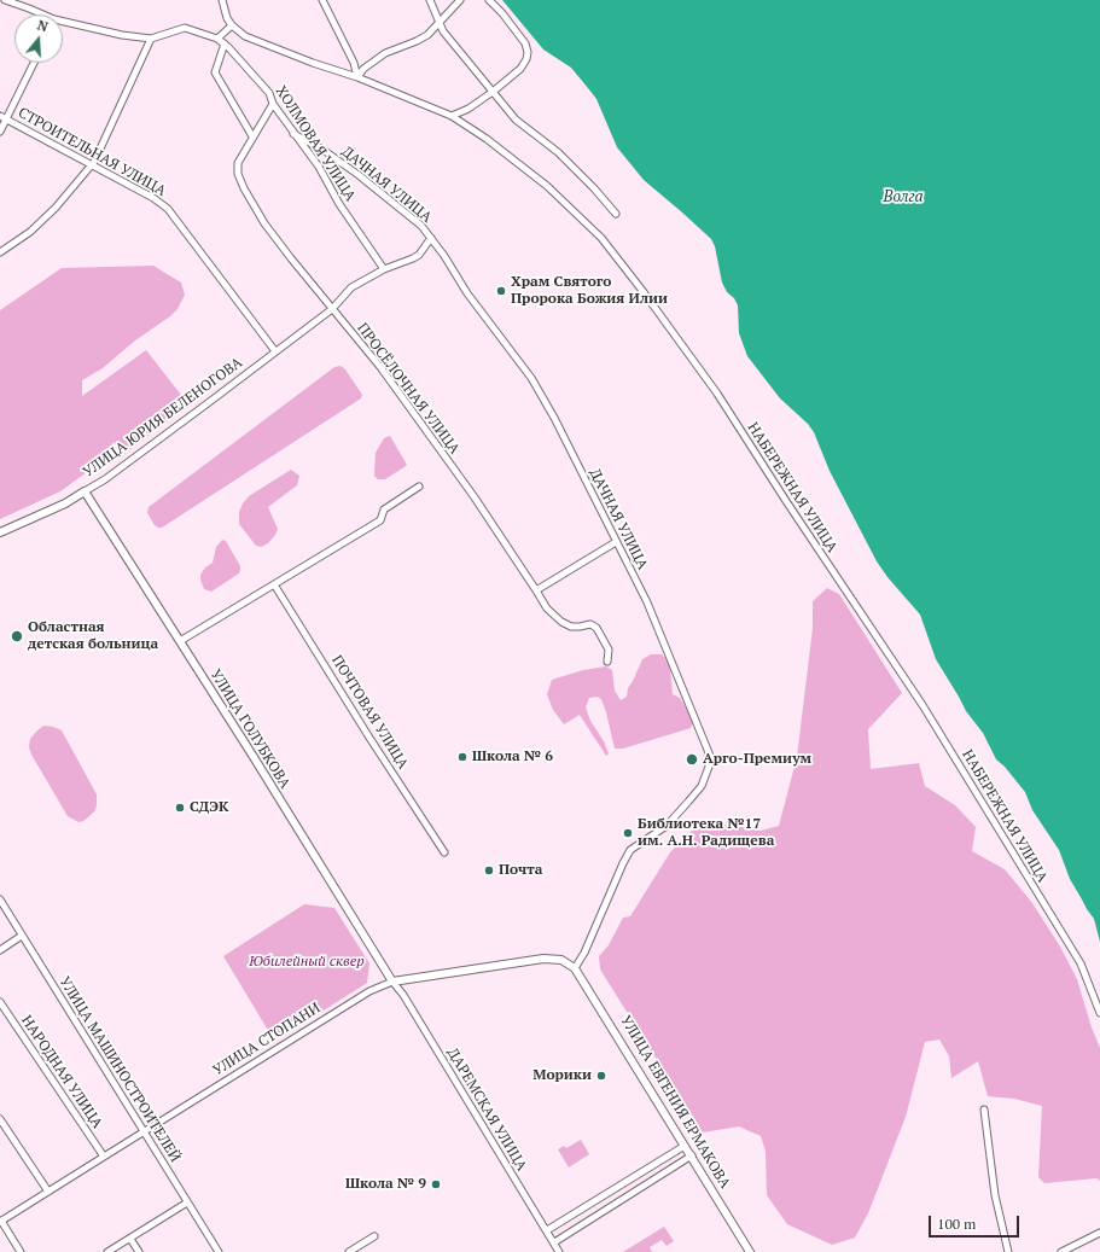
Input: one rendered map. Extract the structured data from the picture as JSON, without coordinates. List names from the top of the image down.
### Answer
{
  "streets": {
    "main road": [
      "УЛИЦА ЮРИЯ БЕЛЕНОГОВА",
      "УЛИЦА ГОЛУБКОВА",
      "УЛИЦА СТОПАНИ",
      "УЛИЦА ЕВГЕНИЯ ЕРМАКОВА"
    ],
    "street": [
      "ХОЛМОВАЯ УЛИЦА",
      "СТРОИТЕЛЬНАЯ УЛИЦА",
      "ДАЧНАЯ УЛИЦА",
      "ПРОСЁЛОЧНАЯ УЛИЦА",
      "НАБЕРЕЖНАЯ УЛИЦА",
      "ПОЧТОВАЯ УЛИЦА",
      "УЛИЦА МАШИНОСТРОИТЕЛЕЙ",
      "НАРОДНАЯ УЛИЦА",
      "ДАРЕМСКАЯ УЛИЦА"
    ]
  },
  "crossings": [
    ["ХОЛМОВАЯ УЛИЦА", "ДАЧНАЯ УЛИЦА"],
    ["ХОЛМОВАЯ УЛИЦА", "ПРОСЁЛОЧНАЯ УЛИЦА"],
    ["ХОЛМОВАЯ УЛИЦА", "УЛИЦА ЮРИЯ БЕЛЕНОГОВА"],
    ["СТРОИТЕЛЬНАЯ УЛИЦА", "УЛИЦА ЮРИЯ БЕЛЕНОГОВА"],
    ["ДАЧНАЯ УЛИЦА", "УЛИЦА ЮРИЯ БЕЛЕНОГОВА"],
    ["ДАЧНАЯ УЛИЦА", "УЛИЦА СТОПАНИ"],
    ["ДАЧНАЯ УЛИЦА", "УЛИЦА ЕВГЕНИЯ ЕРМАКОВА"],
    ["ПРОСЁЛОЧНАЯ УЛИЦА", "УЛИЦА ЮРИЯ БЕЛЕНОГОВА"],
    ["УЛИЦА ЮРИЯ БЕЛЕНОГОВА", "УЛИЦА ГОЛУБКОВА"],
    ["УЛИЦА ГОЛУБКОВА", "УЛИЦА СТОПАНИ"],
    ["УЛИЦА ГОЛУБКОВА", "ДАРЕМСКАЯ УЛИЦА"],
    ["УЛИЦА СТОПАНИ", "УЛИЦА МАШИНОСТРОИТЕЛЕЙ"],
    ["УЛИЦА СТОПАНИ", "НАРОДНАЯ УЛИЦА"],
    ["УЛИЦА СТОПАНИ", "УЛИЦА ЕВГЕНИЯ ЕРМАКОВА"],
    ["УЛИЦА СТОПАНИ", "ДАРЕМСКАЯ УЛИЦА"]
  ],
  "water": ["Волга"],
  "parks": ["Юбилейный сквер"],
  "places": [
    "Храм Святого Пророка Божия Илии",
    "Областная детская больница",
    "Школа № 6",
    "Арго-Премиум",
    "СДЭК",
    "Библиотека №17 им. А.Н. Радищева",
    "Почта",
    "Морики",
    "Школа № 9"
  ],
  "scale_bar": "100 m",
  "north": "top"
}
